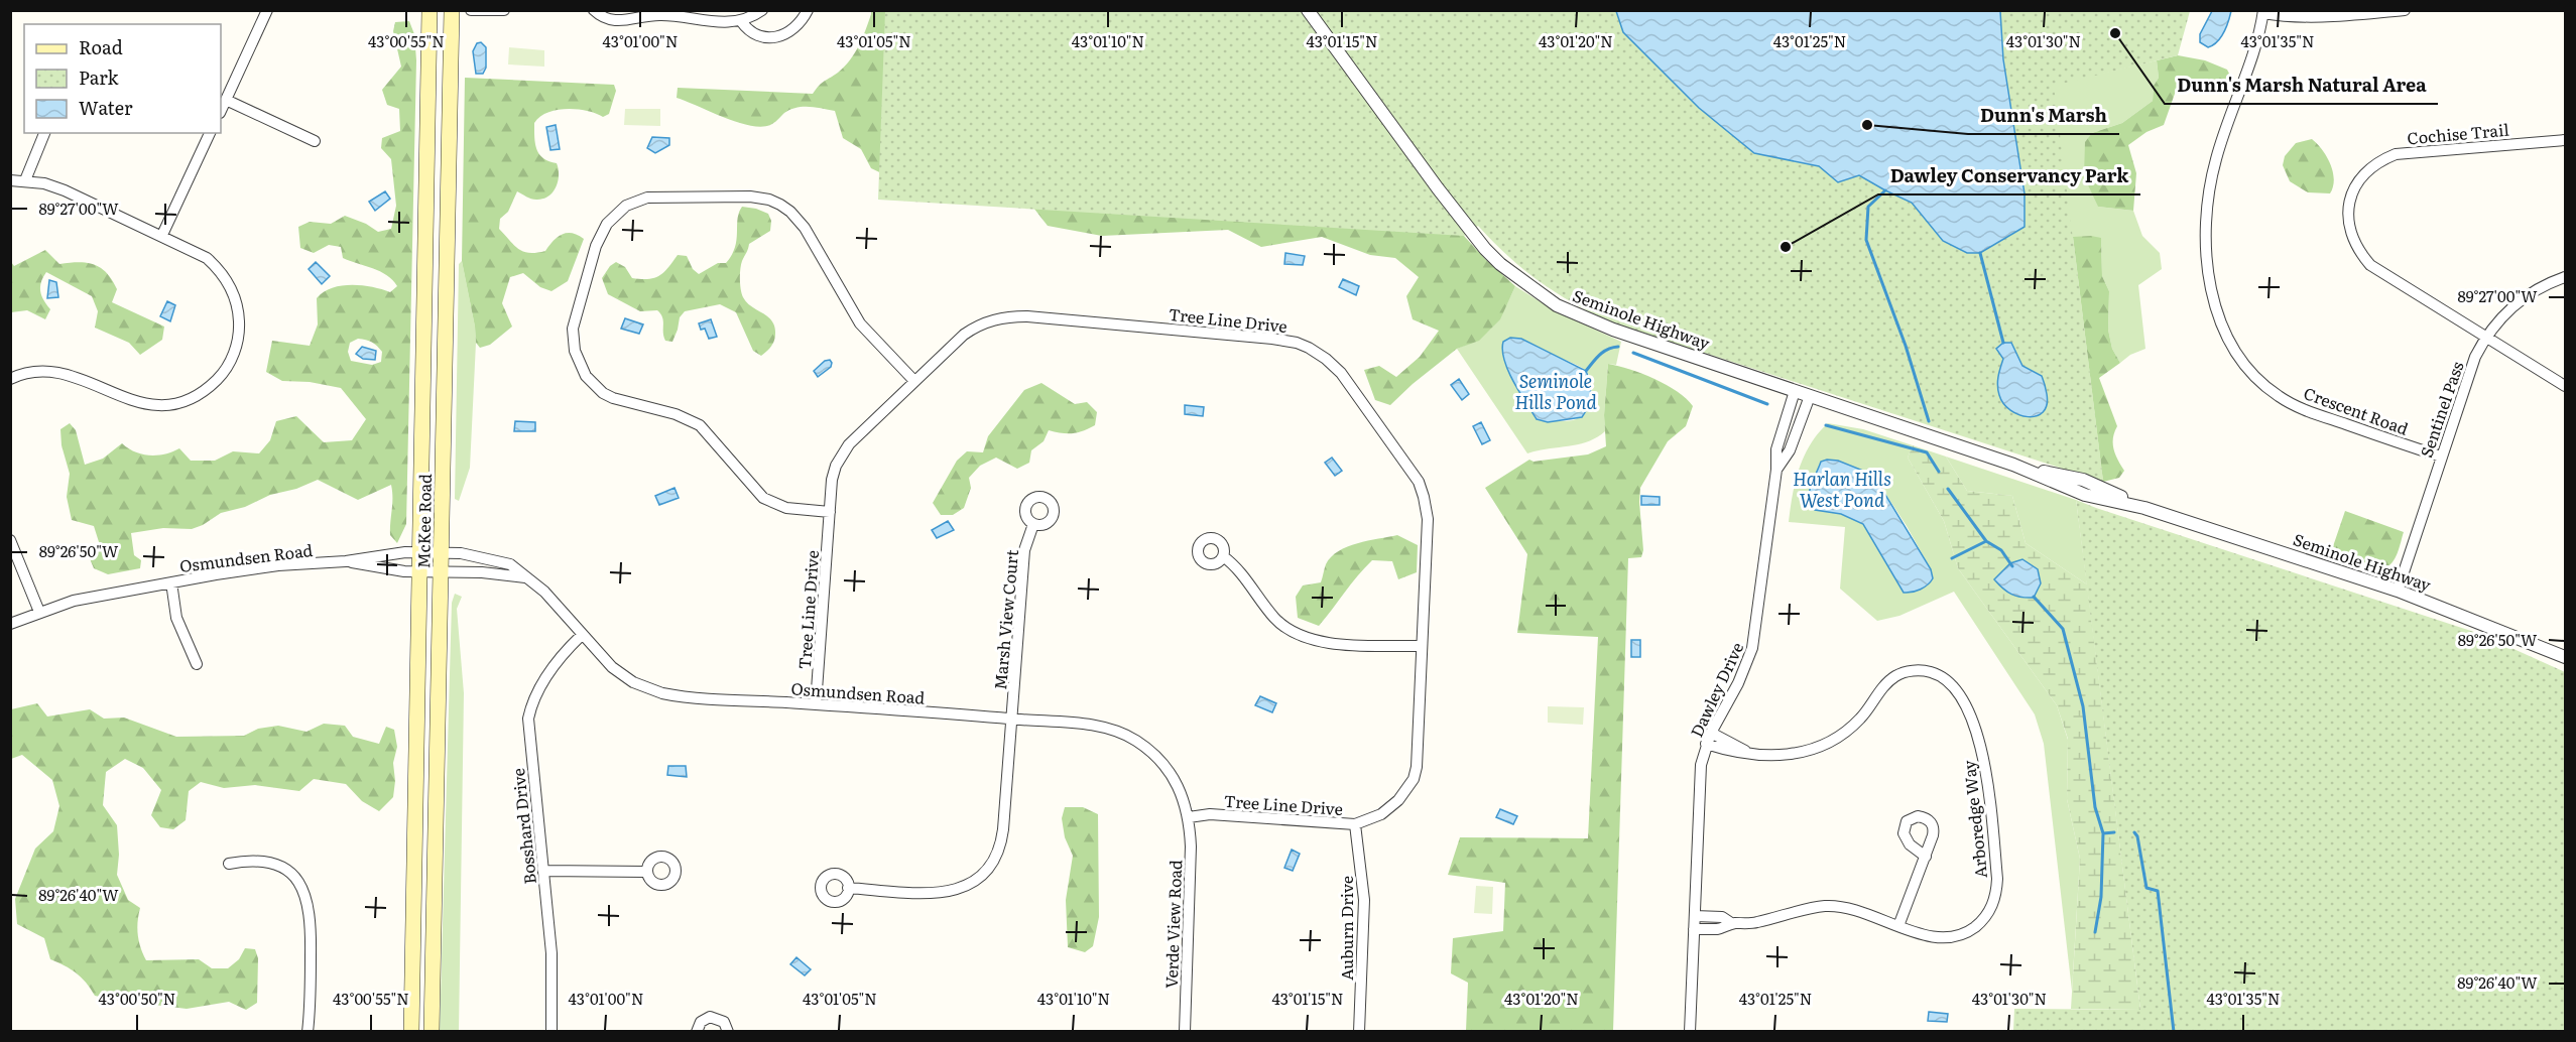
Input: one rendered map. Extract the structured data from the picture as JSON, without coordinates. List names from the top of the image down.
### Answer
{
  "streets": {
    "main road": ["McKee Road"],
    "street": [
      "Cochise Trail",
      "Seminole Highway",
      "Tree Line Drive",
      "Sentinel Pass",
      "Crescent Road",
      "Osmundsen Road",
      "Marsh View Court",
      "Dawley Drive",
      "Arboredge Way",
      "Bosshard Drive",
      "Verde View Road",
      "Auburn Drive"
    ]
  },
  "crossings": [
    ["Cochise Trail", "Sentinel Pass"],
    ["Seminole Highway", "Sentinel Pass"],
    ["Seminole Highway", "Dawley Drive"],
    ["Tree Line Drive", "Osmundsen Road"],
    ["Tree Line Drive", "Verde View Road"],
    ["Tree Line Drive", "Auburn Drive"],
    ["Sentinel Pass", "Crescent Road"],
    ["McKee Road", "Osmundsen Road"],
    ["Osmundsen Road", "Marsh View Court"],
    ["Osmundsen Road", "Bosshard Drive"],
    ["Osmundsen Road", "Verde View Road"],
    ["Dawley Drive", "Arboredge Way"]
  ],
  "water": ["Seminole Hills Pond", "Harlan Hills West Pond"],
  "places": ["Dunn's Marsh Natural Area", "Dunn's Marsh", "Dawley Conservancy Park"],
  "legend": ["Road", "Park", "Water"],
  "coordinates": [
    "43°00'55\"N",
    "43°01'00\"N",
    "43°01'05\"N",
    "43°01'10\"N",
    "43°01'15\"N",
    "43°01'20\"N",
    "43°01'25\"N",
    "43°01'30\"N",
    "43°01'35\"N",
    "89°27'00\"W",
    "89°26'50\"W",
    "89°26'40\"W",
    "43°00'50\"N"
  ]
}
